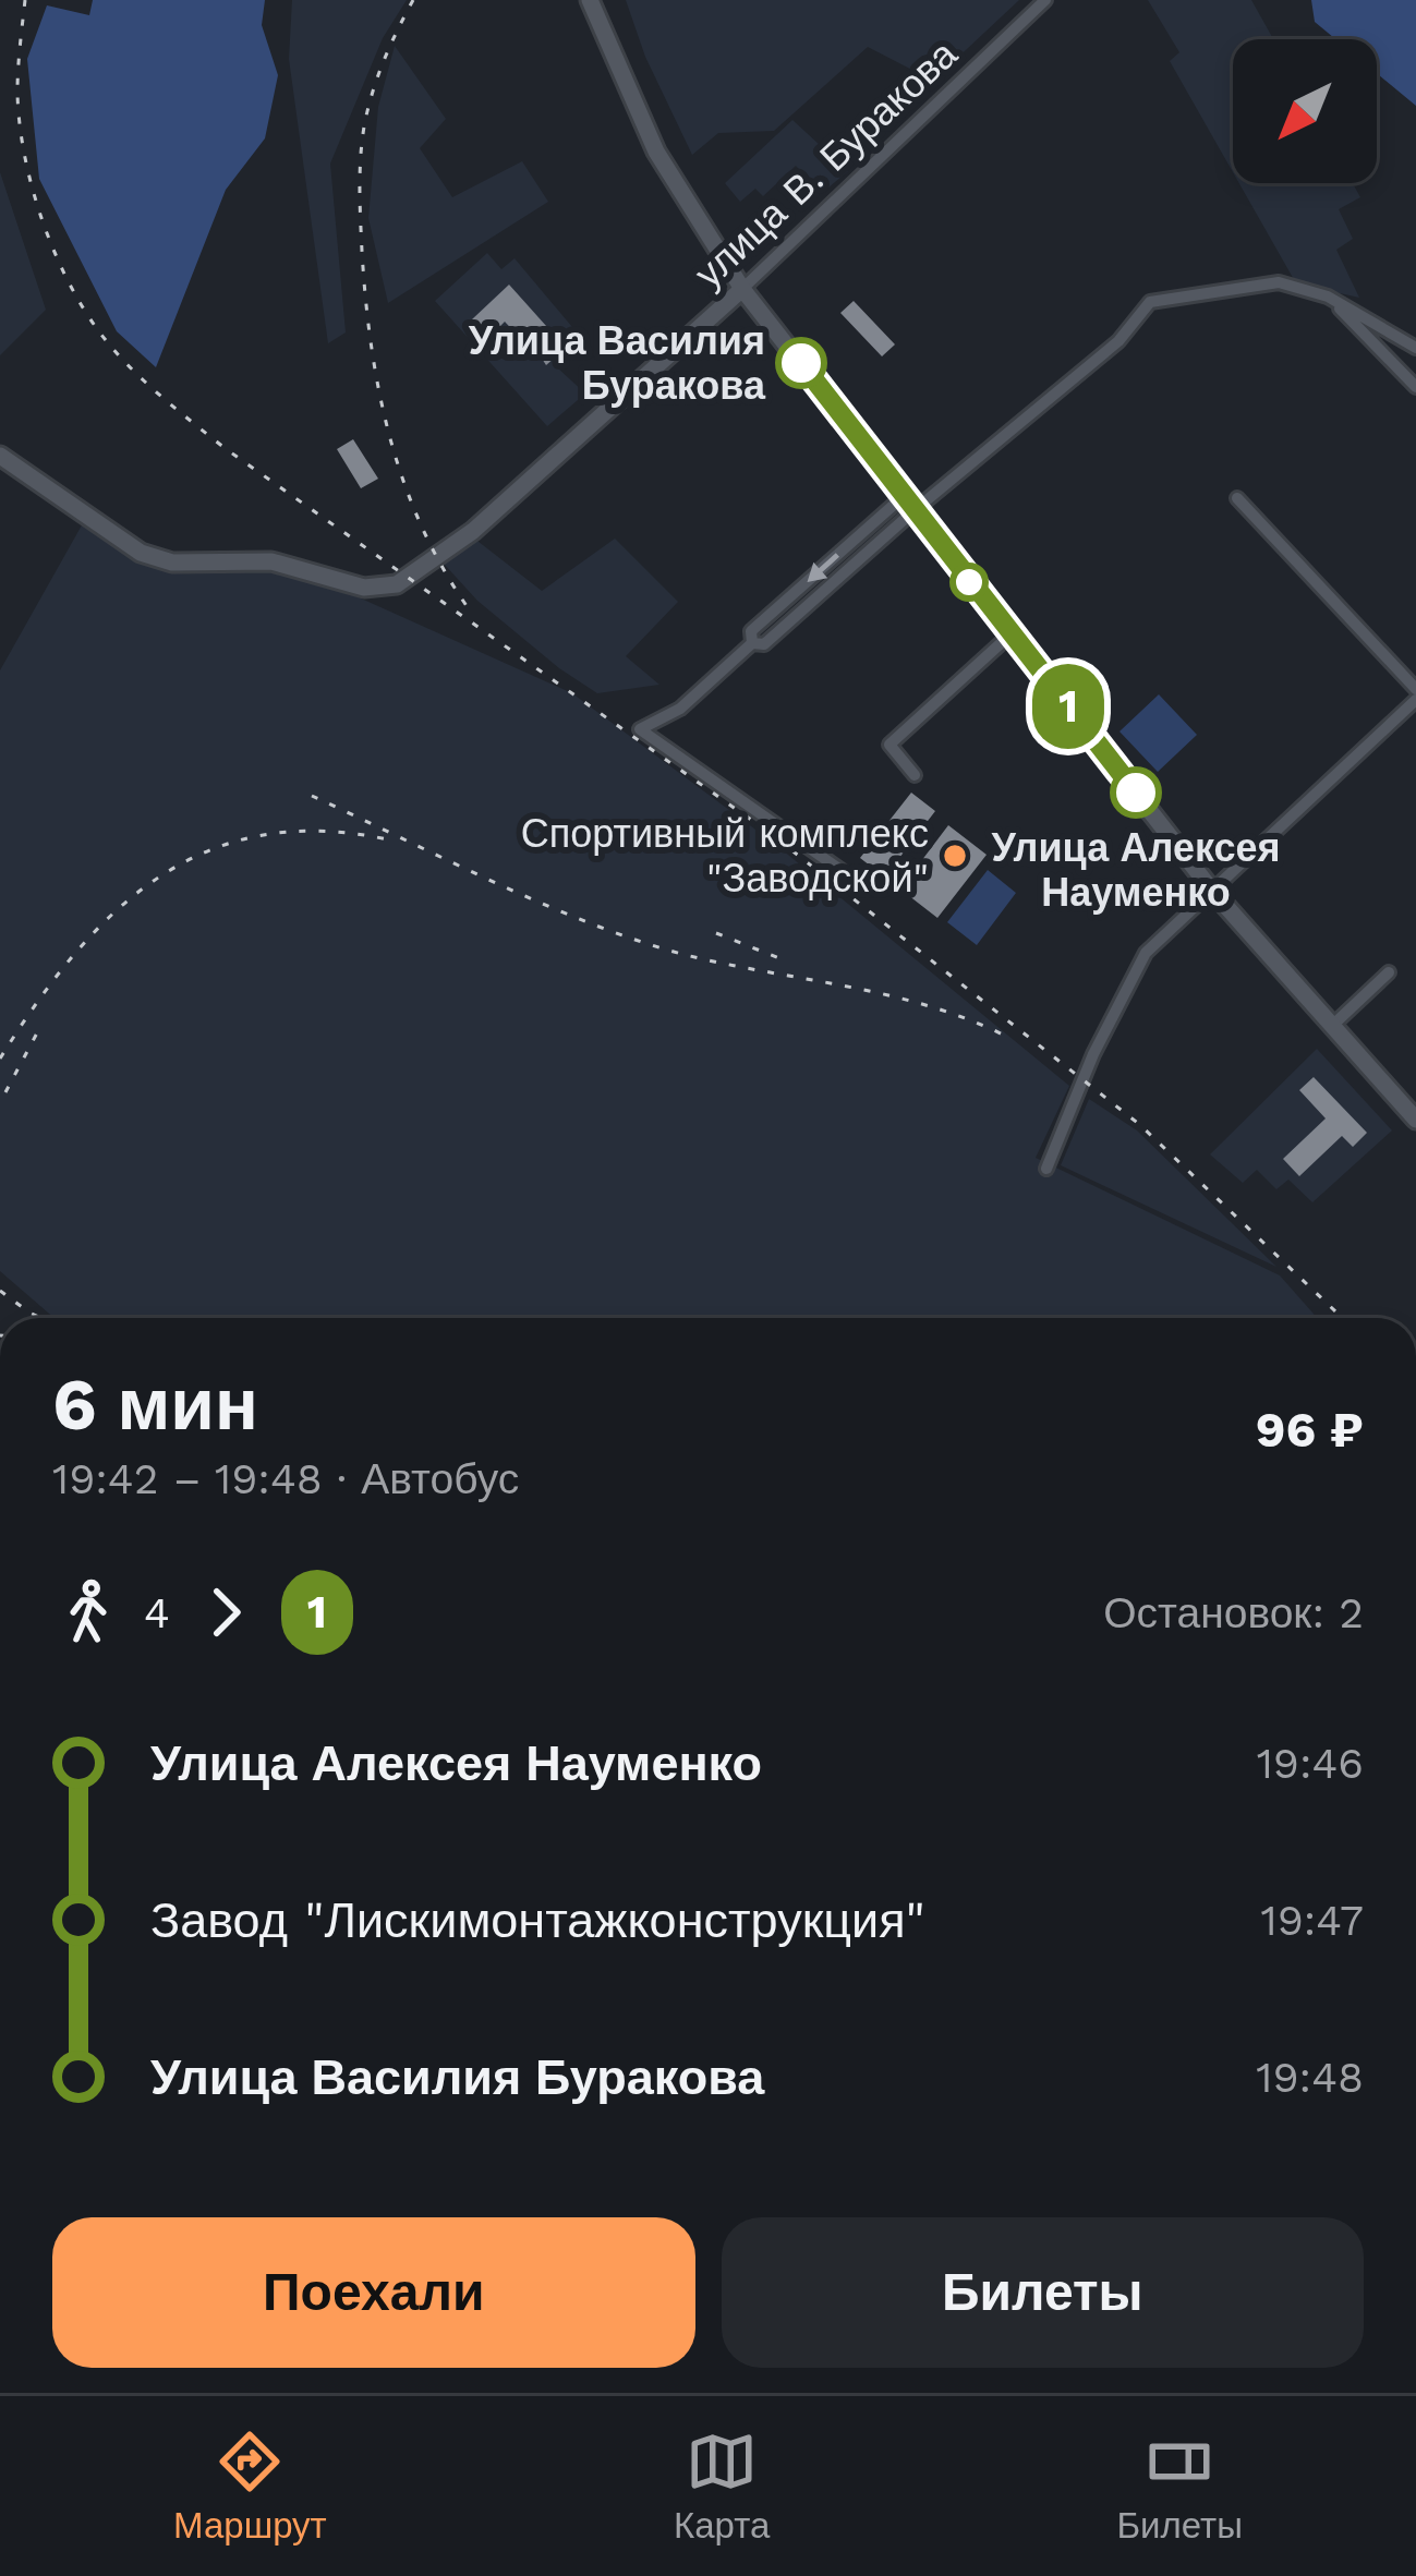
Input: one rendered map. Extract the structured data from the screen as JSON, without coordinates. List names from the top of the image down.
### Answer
{
  "streets": {
    "main road": ["улица В. Буракова"]
  },
  "places": ["Улица Василия Буракова", "Улица Алексея Науменко", "Спортивный комплекс \"Заводской\""],
  "lines": ["bus line 1"],
  "north": "bottom left",
  "page": {
    "on_map": "1",
    "heading": ["6 мин", "19:42 – 19:48 · Автобус", "96 ₽"],
    "legs": ["4", "1", "Остановок: 2"],
    "list": [
      {
        "name": "Улица Алексея Науменко",
        "value": "19:46"
      },
      {
        "name": "Завод \"Лискимонтажконструкция\"",
        "value": "19:47"
      },
      {
        "name": "Улица Василия Буракова",
        "value": "19:48"
      }
    ],
    "buttons": ["Поехали", "Билеты"],
    "tabs": ["Маршрут", "Карта", "Билеты"]
  }
}
